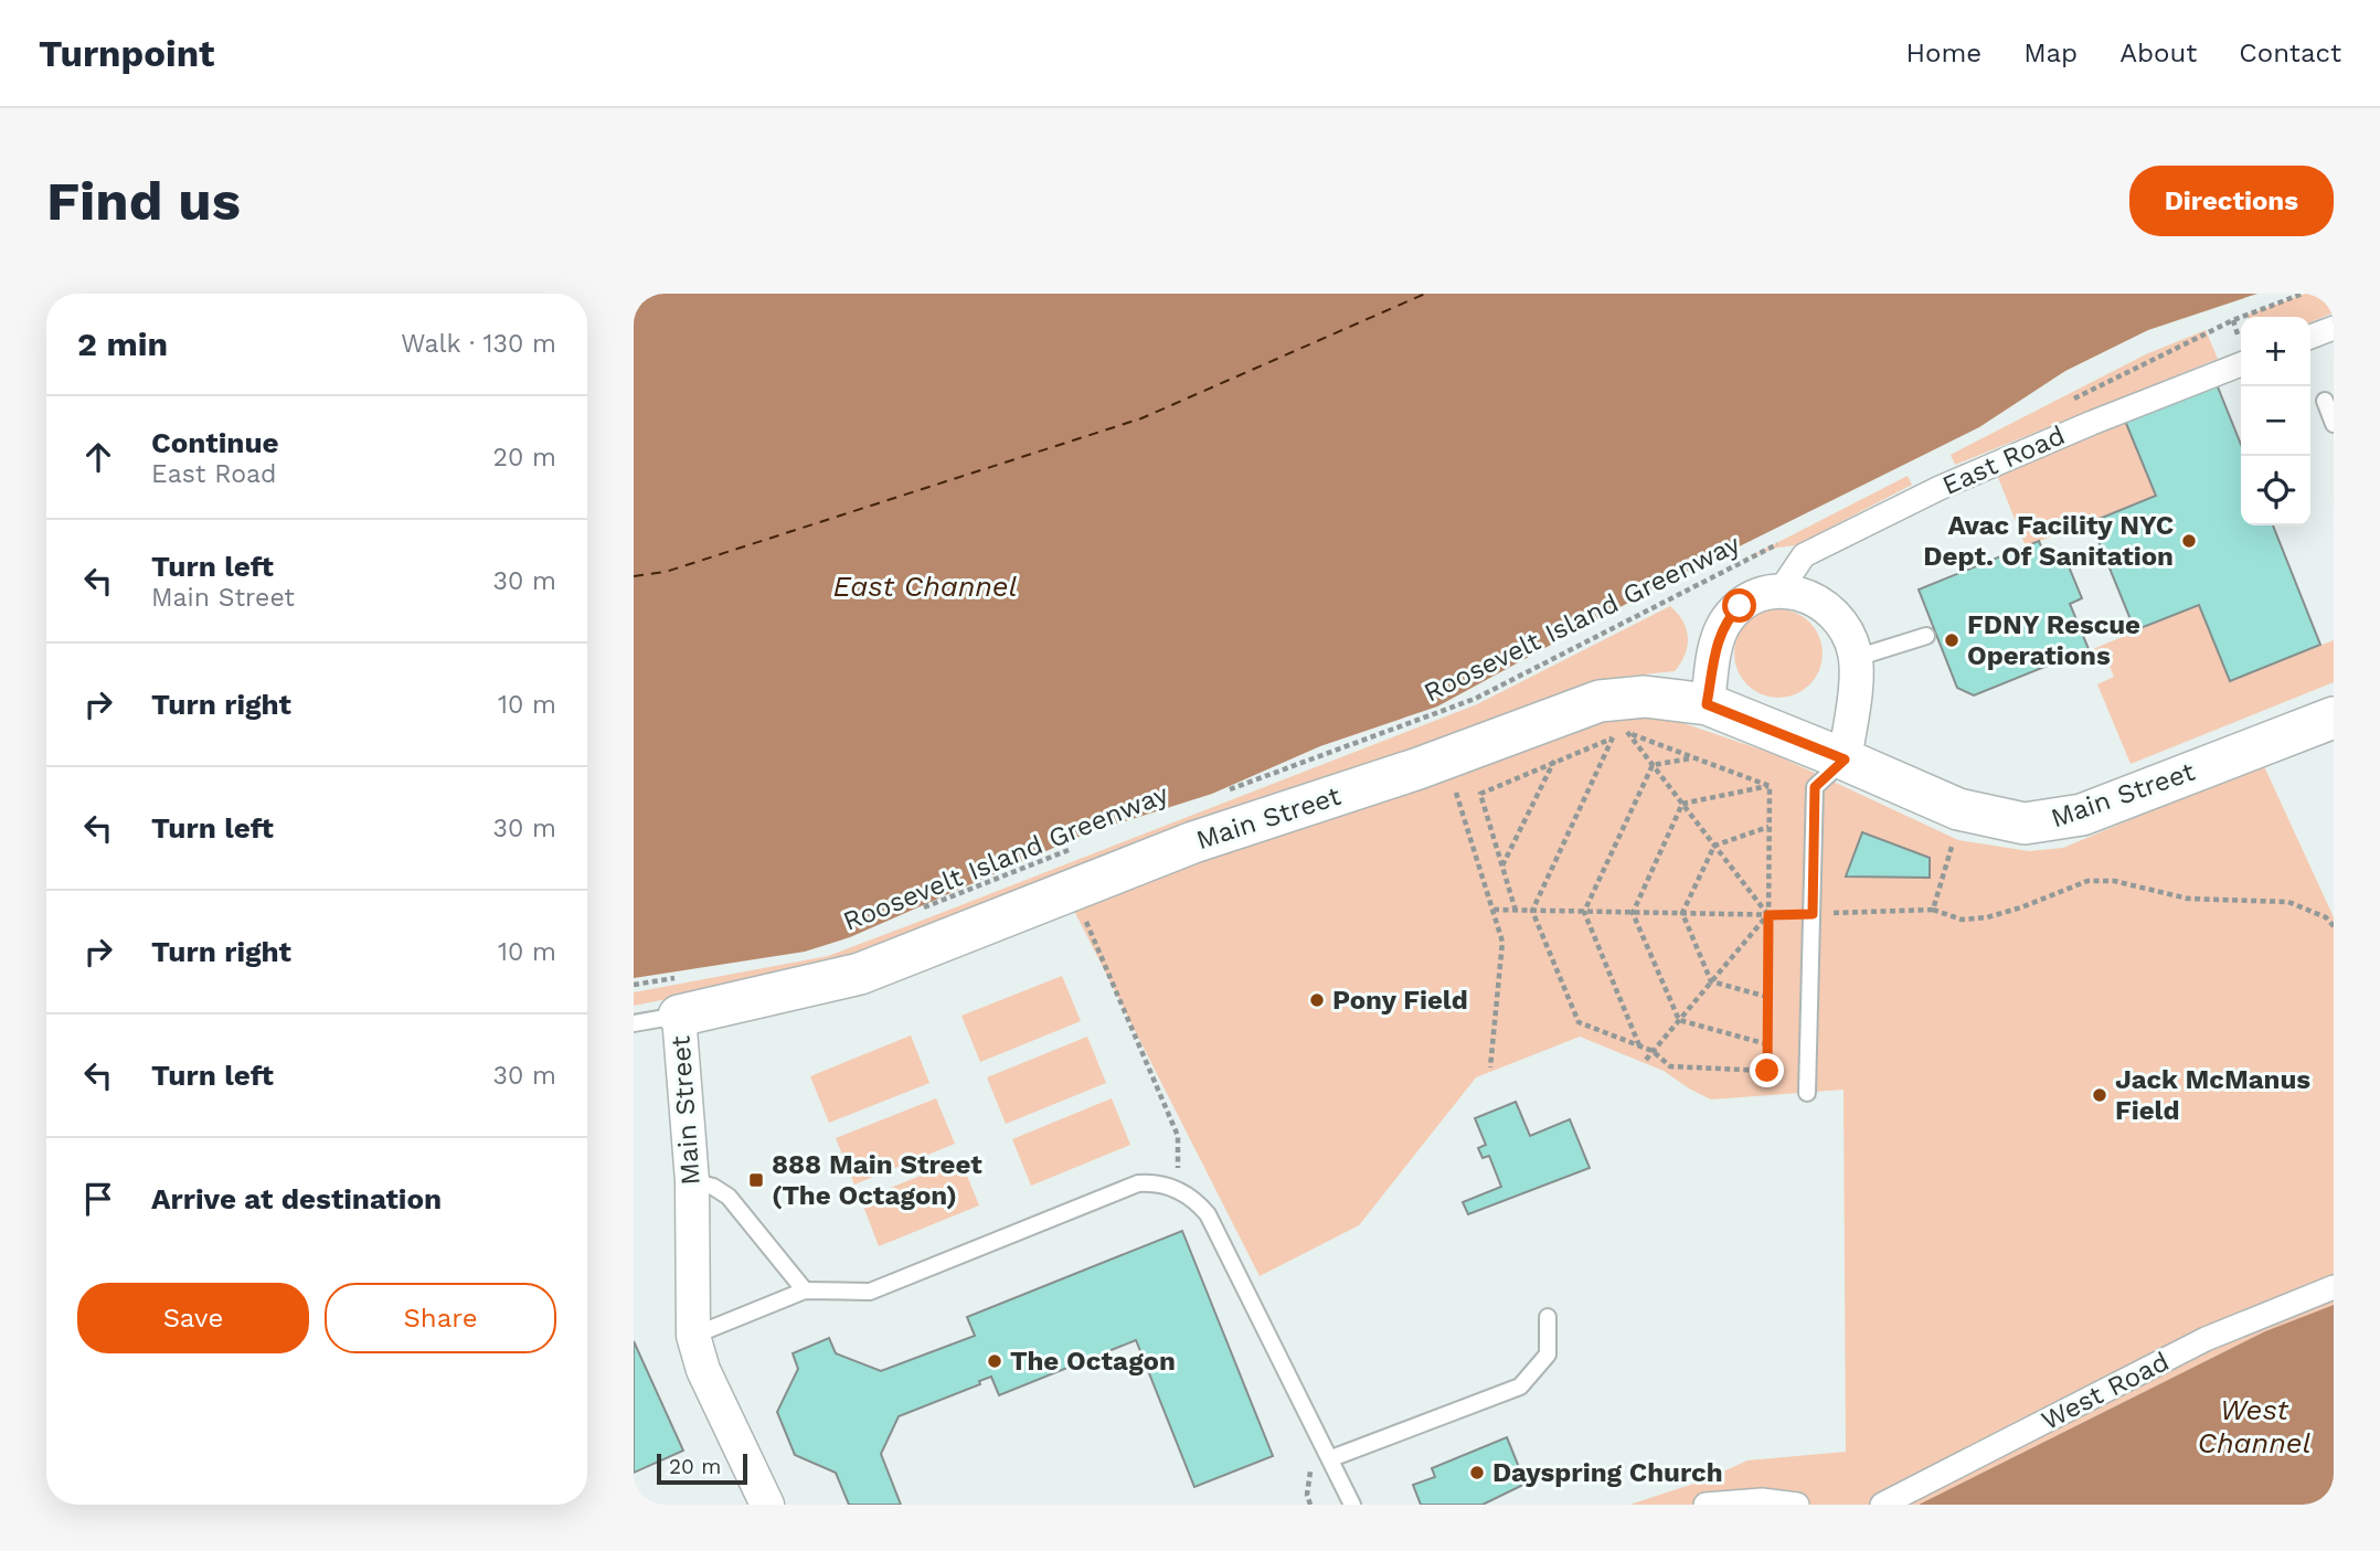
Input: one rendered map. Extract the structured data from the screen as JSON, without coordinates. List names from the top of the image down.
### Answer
{
  "streets": {
    "street": ["East Road", "Main Street", "West Road"],
    "path": ["Roosevelt Island Greenway"]
  },
  "water": ["East Channel", "West Channel"],
  "places": {
    "other": [
      "Avac Facility NYC Dept. Of Sanitation",
      "FDNY Rescue Operations",
      "Pony Field",
      "Jack McManus Field",
      "The Octagon",
      "Dayspring Church"
    ],
    "transit": ["888 Main Street (The Octagon)"]
  },
  "scale_bar": "20 m",
  "page": {
    "header": "Turnpoint",
    "nav": [
      "Home",
      "Map",
      "About",
      "Contact"
    ],
    "buttons": [
      "Directions",
      ["Save", "Share"]
    ],
    "title": "Find us",
    "heading": ["2 min", "Walk · 130 m"],
    "map_buttons": ["+", "−"],
    "list": [
      ["Continue", "East Road", "20 m"],
      ["Turn left", "Main Street", "30 m"],
      ["Turn right", "10 m"],
      ["Turn left", "30 m"],
      ["Turn right", "10 m"],
      ["Turn left", "30 m"],
      "Arrive at destination"
    ],
    "scale": "20 m"
  }
}
